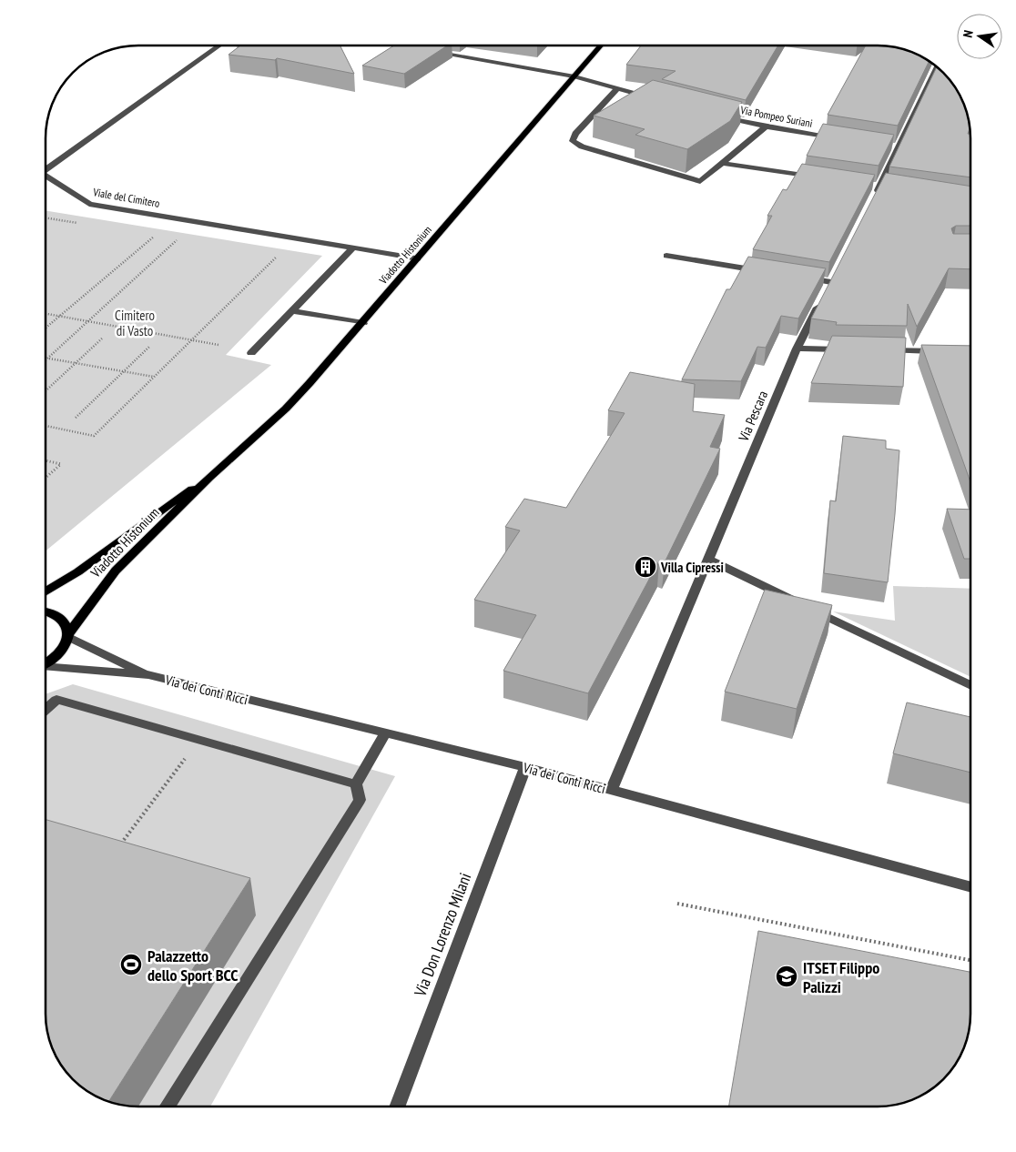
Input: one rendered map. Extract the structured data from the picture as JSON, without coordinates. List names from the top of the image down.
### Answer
{
  "streets": {
    "main road": ["Viadotto Histonium"],
    "street": [
      "Via Pompeo Suriani",
      "Viale del Cimitero",
      "Via Pescara",
      "Via dei Conti Ricci",
      "Via Don Lorenzo Milani"
    ]
  },
  "crossings": [
    ["Viale del Cimitero", "Viadotto Histonium"],
    ["Viadotto Histonium", "Via dei Conti Ricci"],
    ["Via Pescara", "Via dei Conti Ricci"],
    ["Via dei Conti Ricci", "Via Don Lorenzo Milani"]
  ],
  "parks": ["Cimitero di Vasto"],
  "places": {
    "building": ["Villa Cipressi"],
    "sports": ["Palazzetto dello Sport BCC"],
    "school or university": ["ITSET Filippo Palizzi"]
  },
  "north": "left"
}
